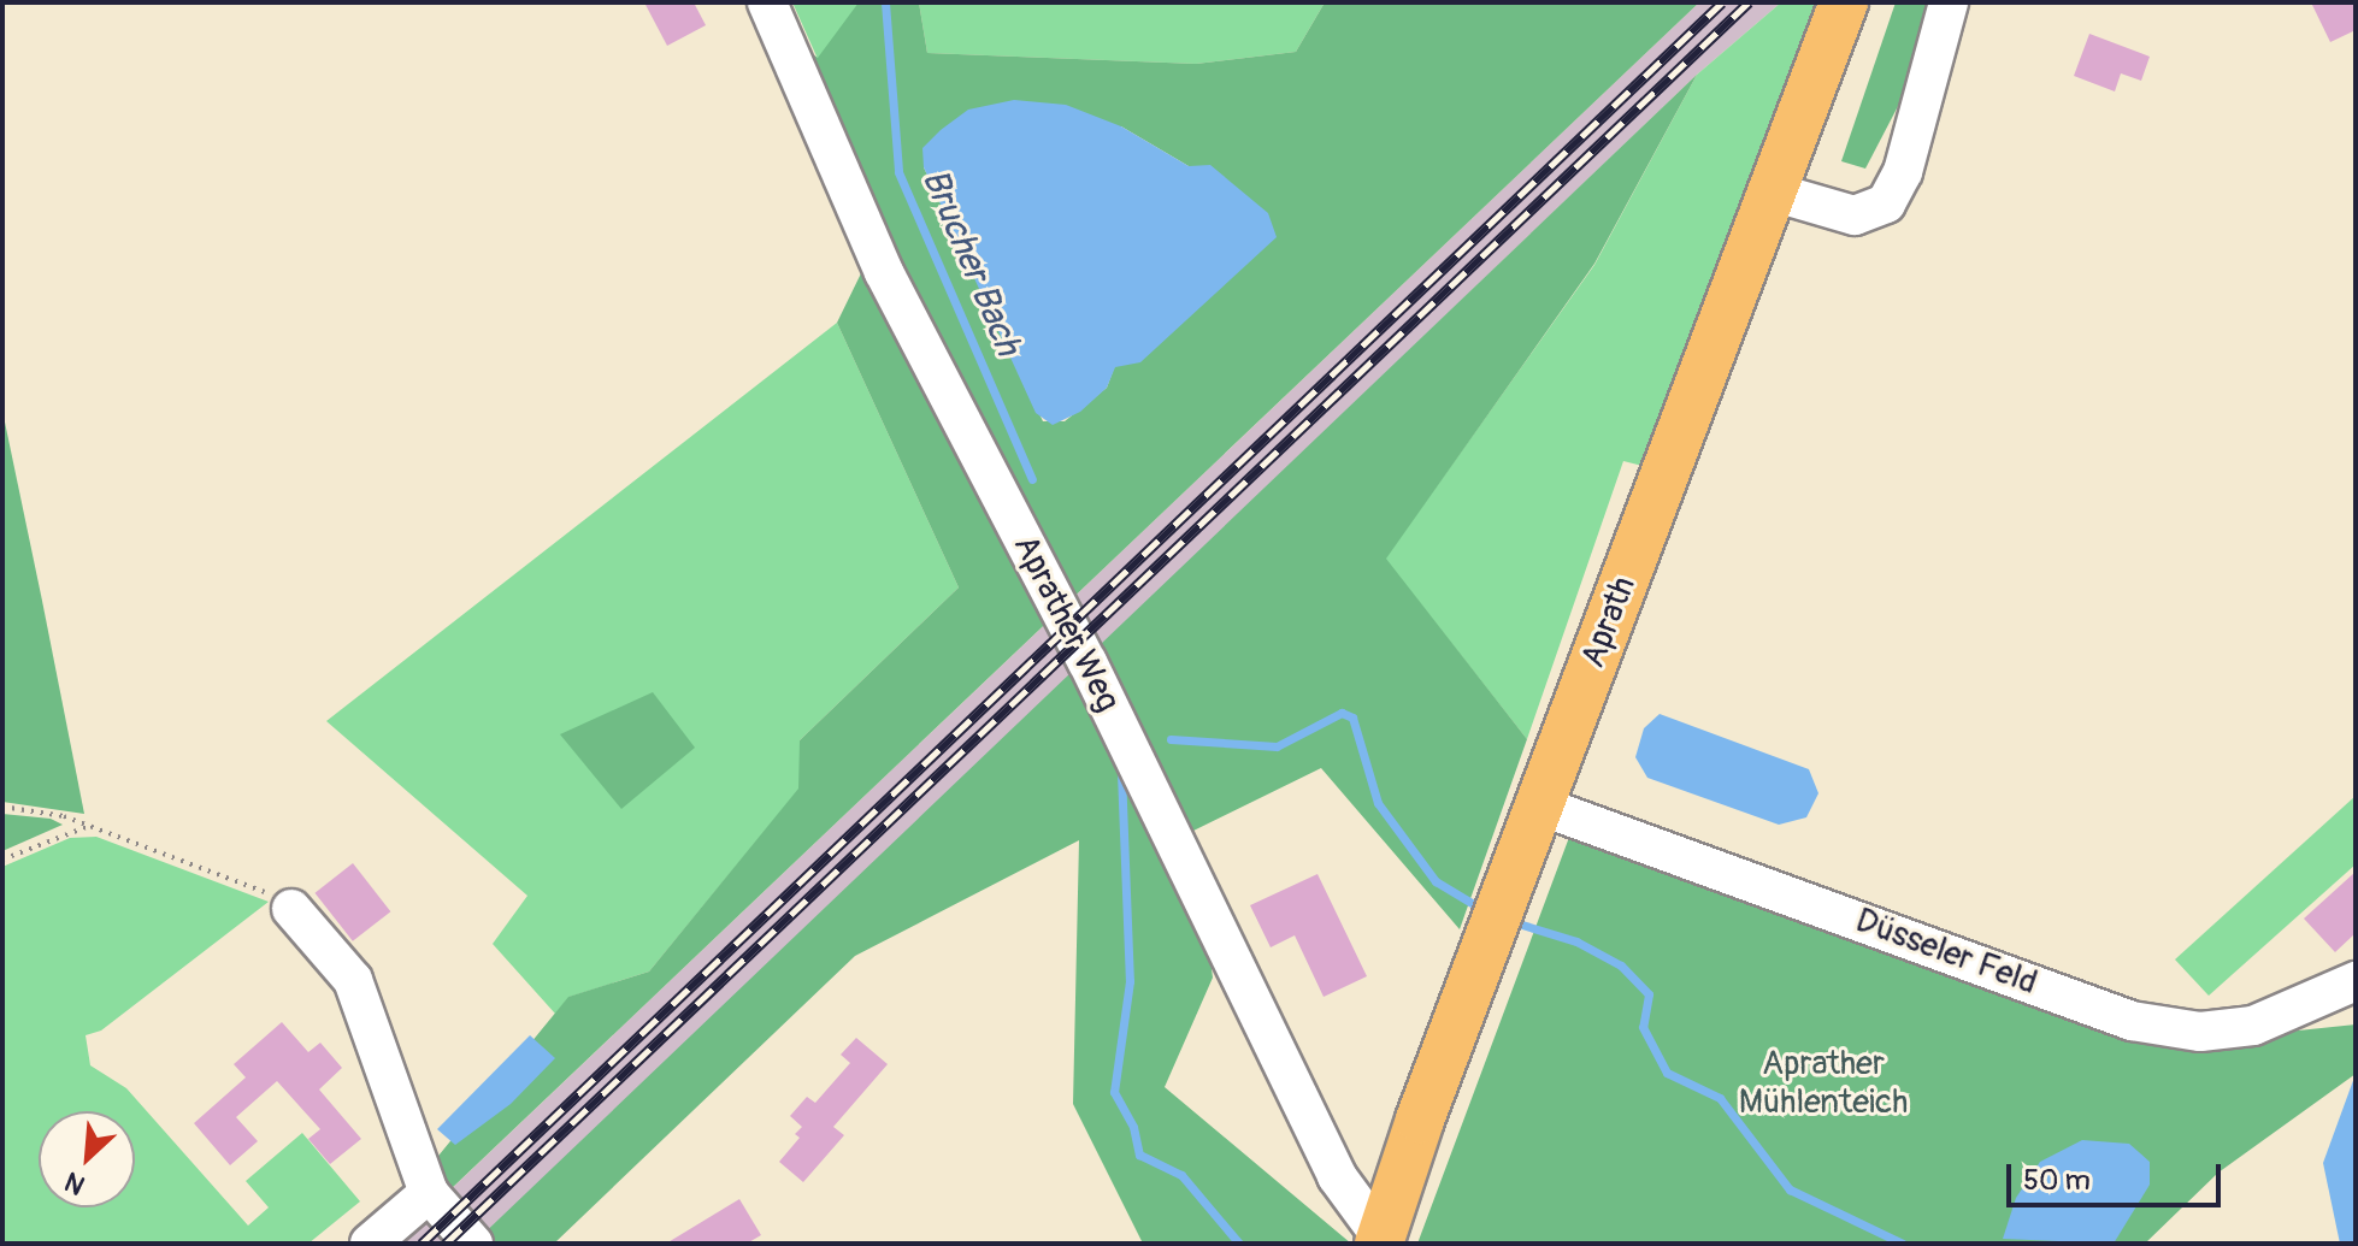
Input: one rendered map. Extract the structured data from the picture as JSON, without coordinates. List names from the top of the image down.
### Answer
{
  "streets": {
    "main road": ["Aprath"],
    "street": ["Aprather Weg", "Düsseler Feld"]
  },
  "crossings": [
    ["Aprath", "Aprather Weg"],
    ["Aprath", "Düsseler Feld"]
  ],
  "water": ["Brucher Bach"],
  "parks": ["Aprather Mühlenteich"],
  "scale_bar": "50 m",
  "north": "bottom left"
}
